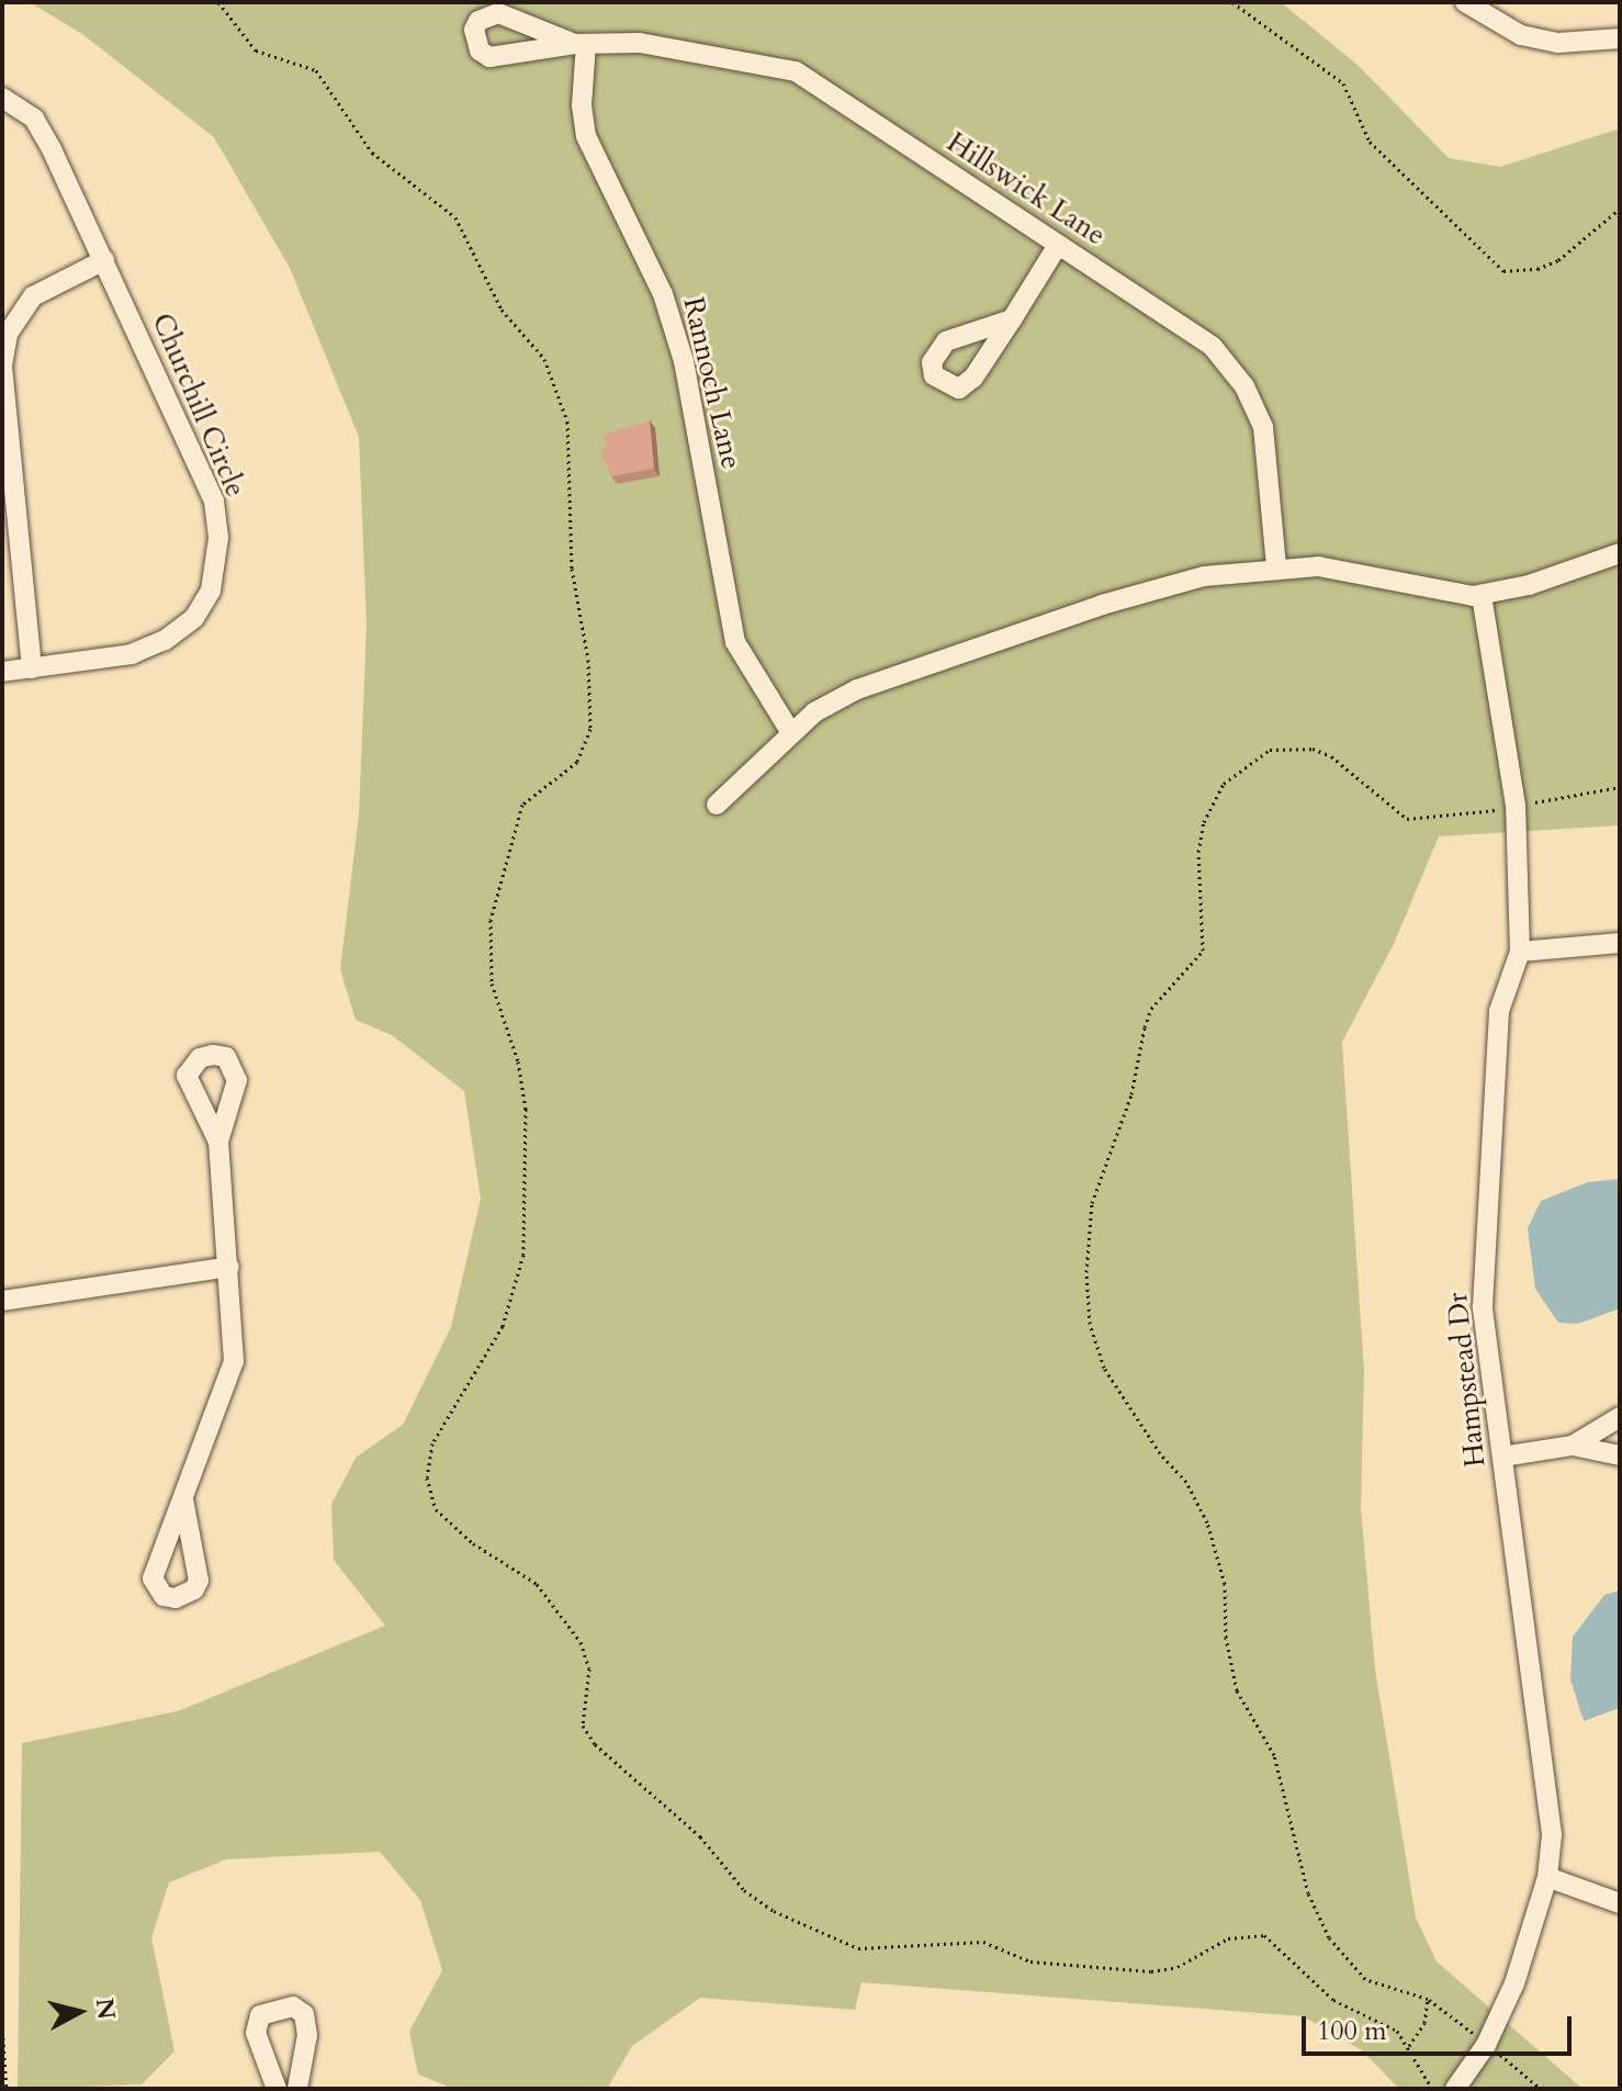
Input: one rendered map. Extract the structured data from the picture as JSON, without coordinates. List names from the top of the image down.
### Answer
{
  "streets": {
    "street": [
      "Hillswick Lane",
      "Rannoch Lane",
      "Churchill Circle",
      "Hampstead Dr"
    ]
  },
  "crossings": [
    ["Hillswick Lane", "Rannoch Lane"]
  ],
  "scale_bar": "100 m",
  "north": "right"
}
